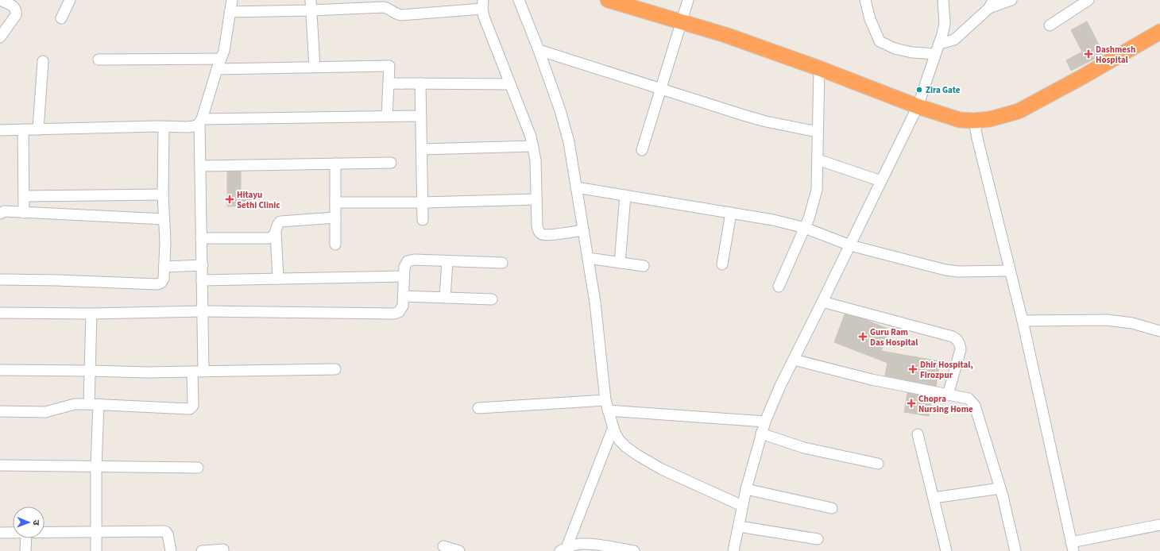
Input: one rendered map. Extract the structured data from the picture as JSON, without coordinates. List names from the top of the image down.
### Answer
{
  "places": {
    "health": [
      "Dashmesh Hospital",
      "Hitayu Sethi Clinic",
      "Guru Ram Das Hospital",
      "Dhir Hospital, Firozpur",
      "Chopra Nursing Home"
    ],
    "other": ["Zira Gate"]
  },
  "north": "right"
}
